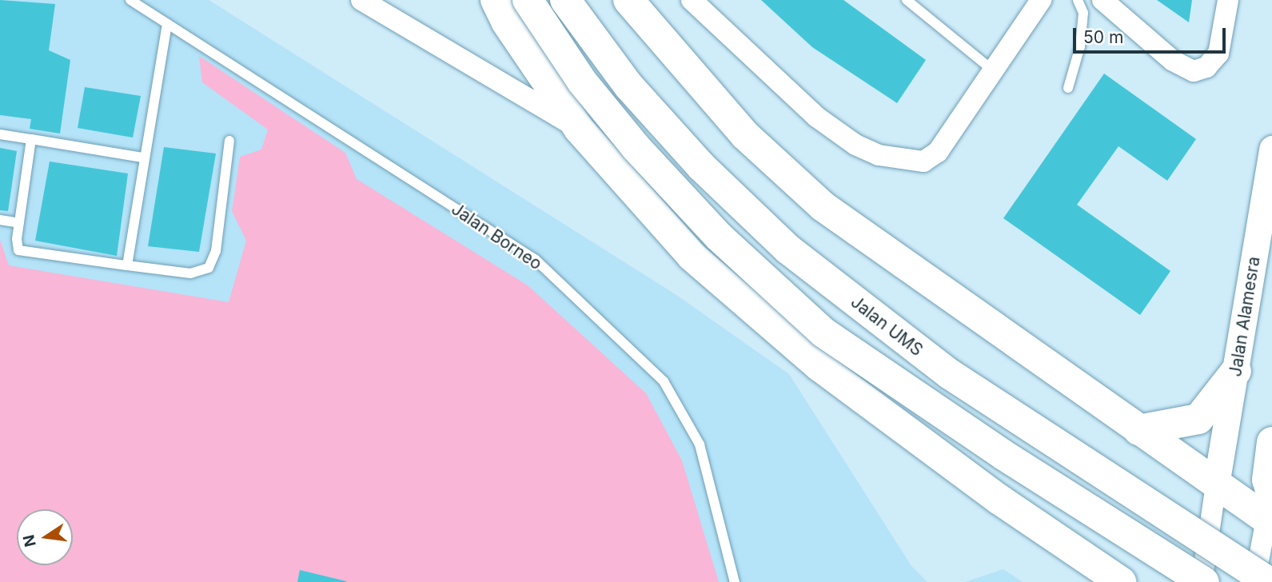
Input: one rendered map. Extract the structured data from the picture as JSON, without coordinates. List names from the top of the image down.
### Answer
{
  "streets": {
    "highway": ["Jalan UMS"],
    "street": ["Jalan Alamesra"],
    "lane": ["Jalan Borneo"]
  },
  "scale_bar": "50 m",
  "north": "left"
}
